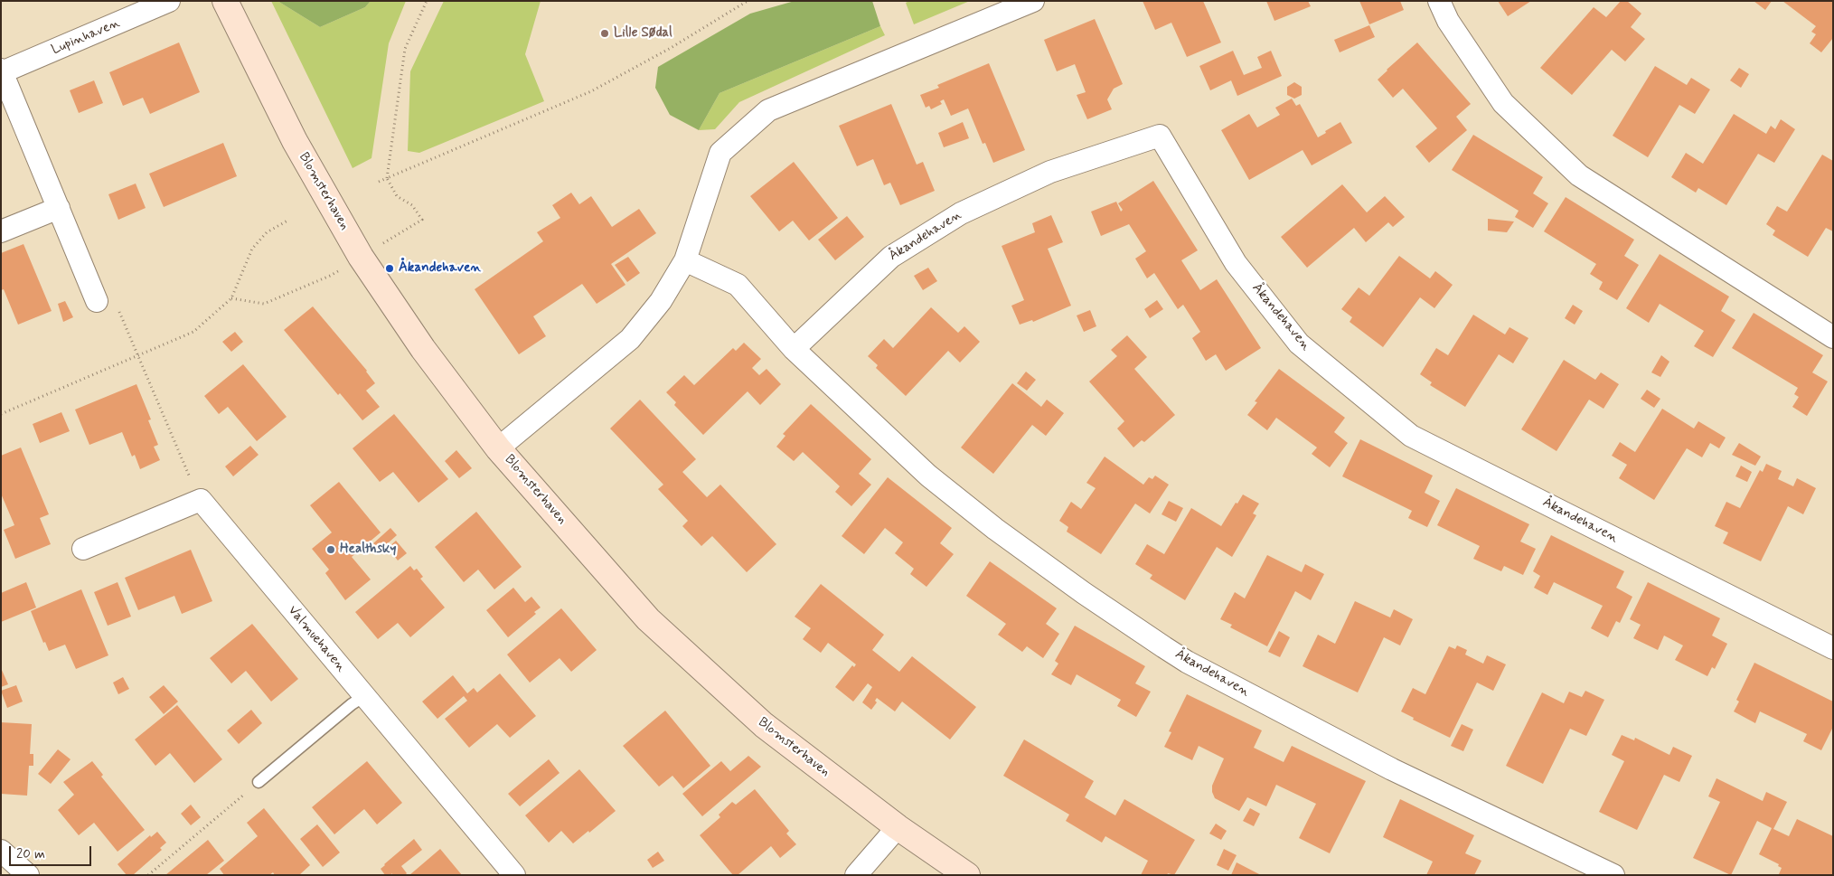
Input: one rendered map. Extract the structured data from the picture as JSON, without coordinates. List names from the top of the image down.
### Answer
{
  "streets": {
    "street": [
      "Lupinhaven",
      "Blomsterhaven",
      "Åkandehaven",
      "Valmuehaven"
    ]
  },
  "places": ["Lille Sødal", "Åkandehaven", "Healthsky"],
  "scale_bar": "20 m"
}
